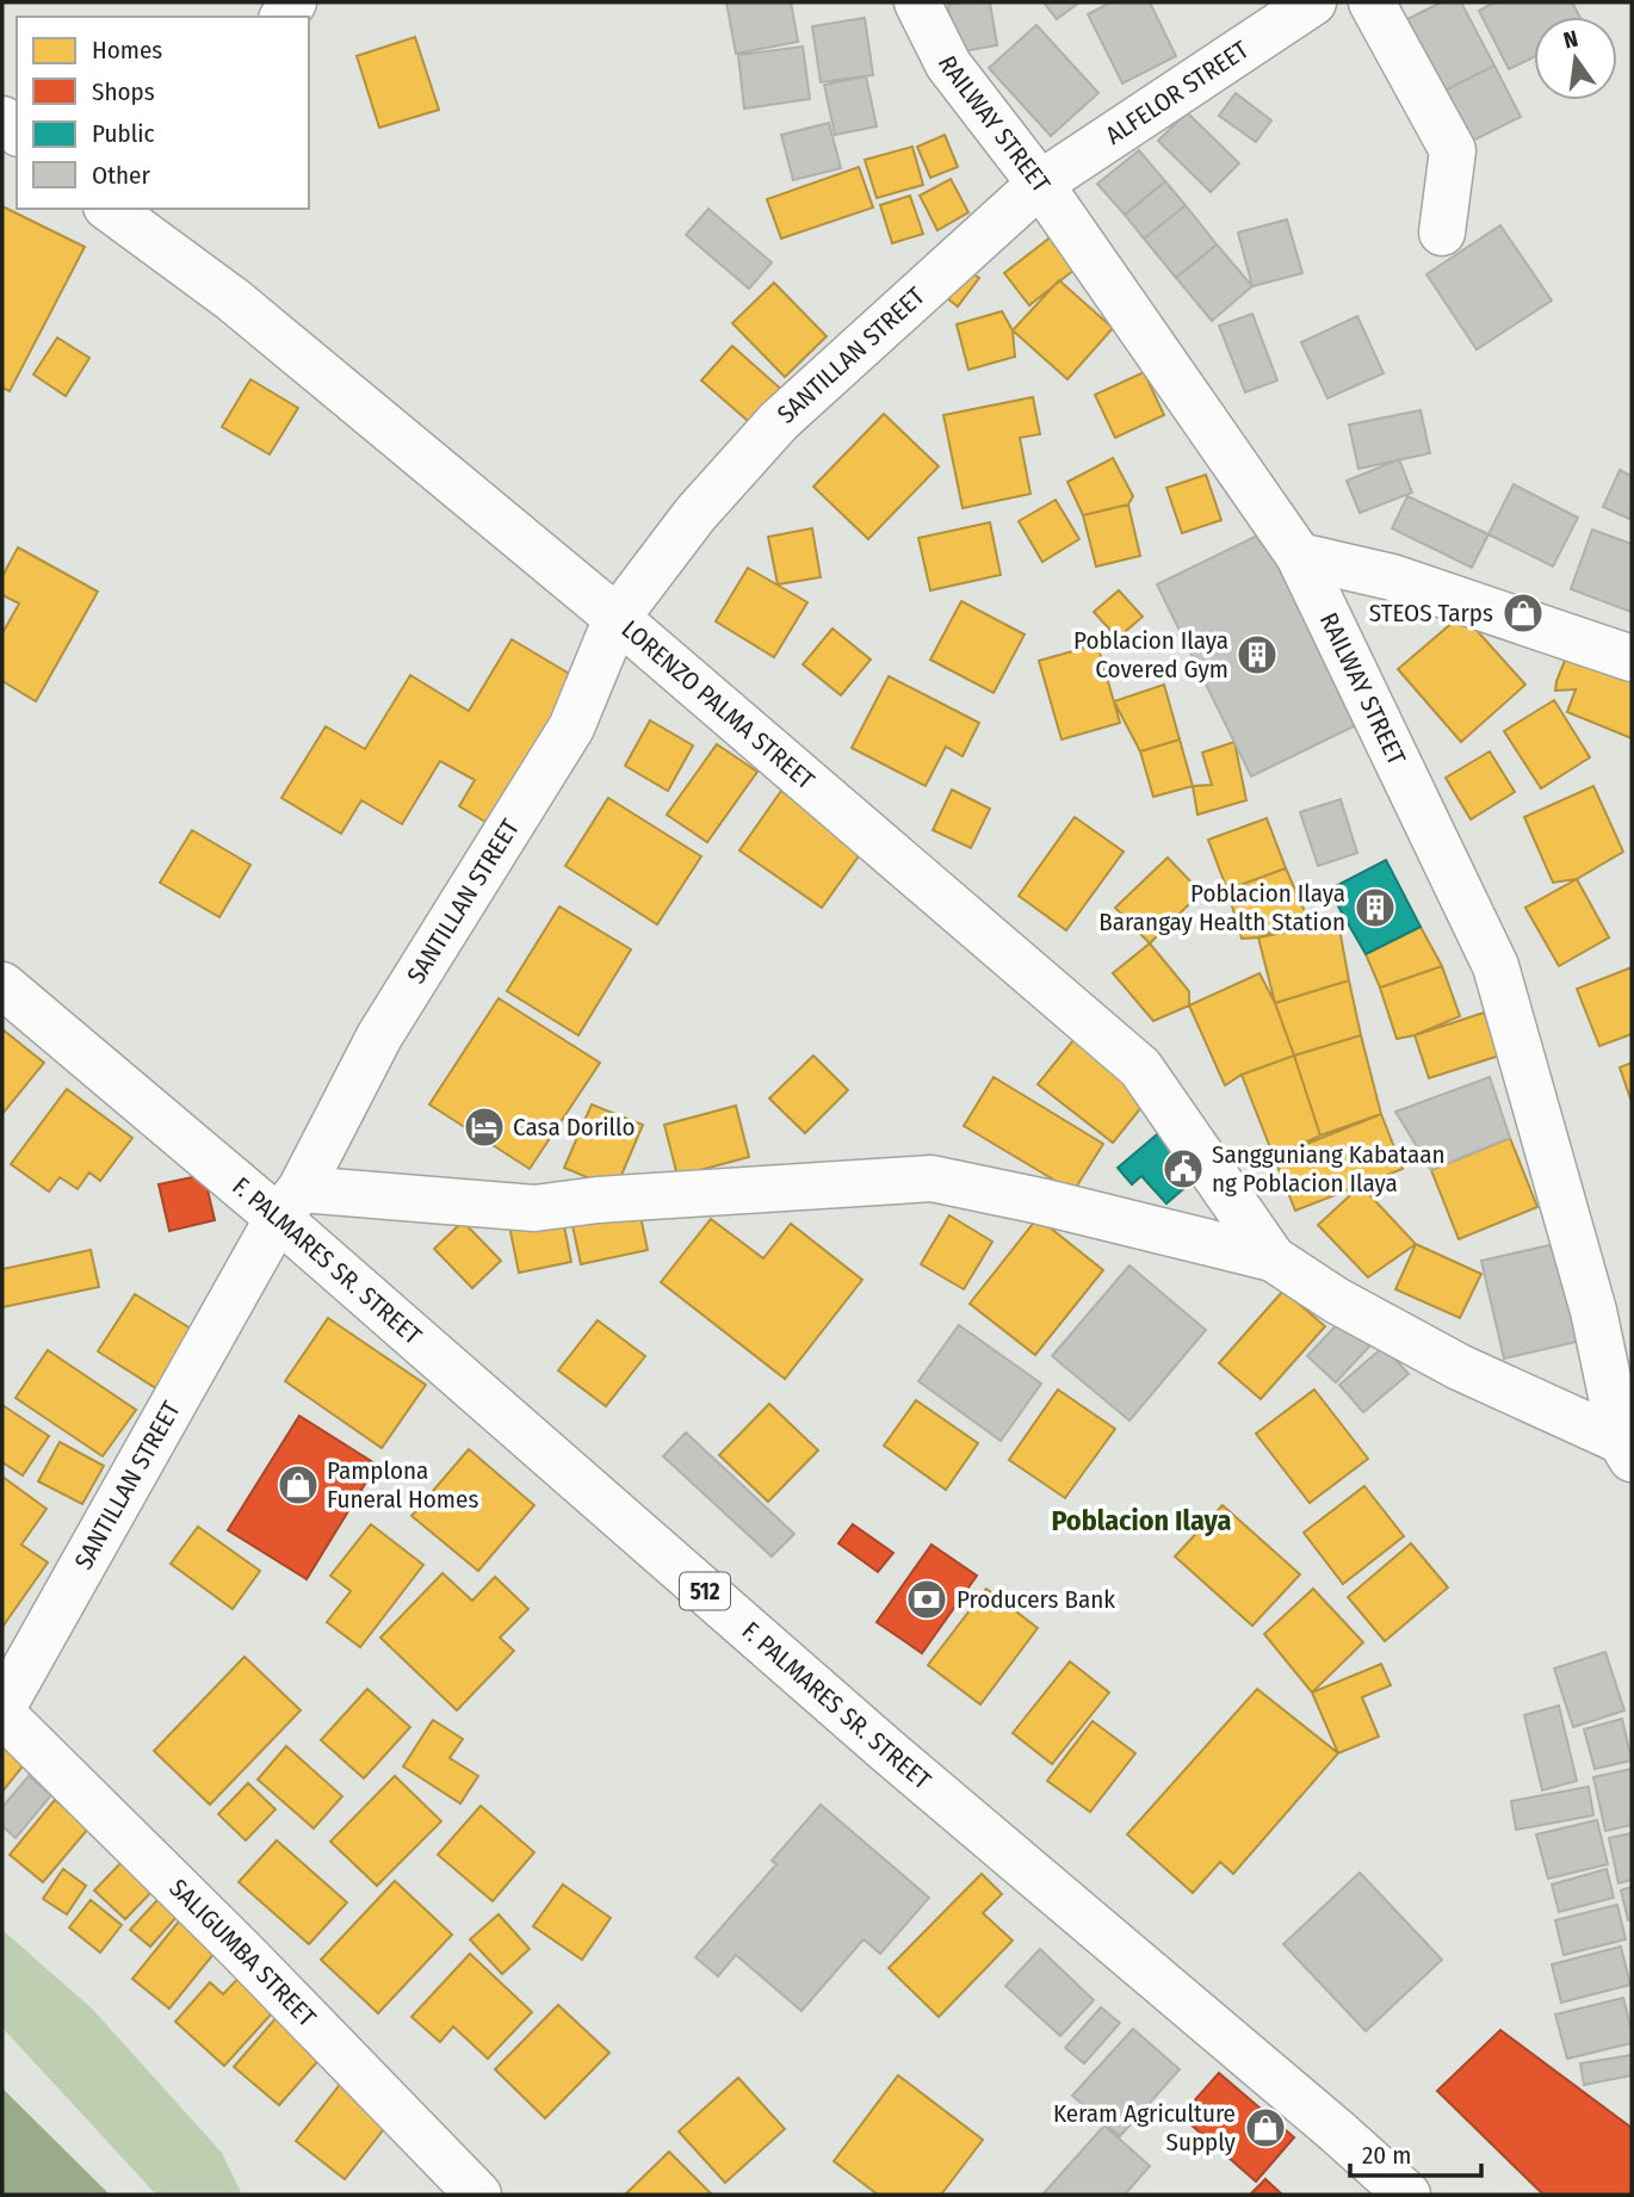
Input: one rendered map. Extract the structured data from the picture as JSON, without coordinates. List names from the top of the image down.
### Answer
{
  "streets": {
    "street": [
      "ALFELOR STREET",
      "RAILWAY STREET",
      "SANTILLAN STREET",
      "LORENZO PALMA STREET",
      "F. PALMARES SR. STREET",
      "512",
      "SALIGUMBA STREET"
    ]
  },
  "crossings": [
    ["ALFELOR STREET", "RAILWAY STREET"],
    ["ALFELOR STREET", "SANTILLAN STREET"],
    ["RAILWAY STREET", "SANTILLAN STREET"],
    ["SANTILLAN STREET", "LORENZO PALMA STREET"],
    ["SANTILLAN STREET", "F. PALMARES SR. STREET"]
  ],
  "districts": ["Poblacion Ilaya"],
  "places": {
    "shop": ["STEOS Tarps", "Pamplona Funeral Homes", "Keram Agriculture Supply"],
    "building": ["Poblacion Ilaya Covered Gym", "Poblacion Ilaya Barangay Health Station"],
    "hotel": ["Casa Dorillo"],
    "public building": ["Sangguniang Kabataan ng Poblacion Ilaya"],
    "bank": ["Producers Bank"]
  },
  "legend": [
    "Homes",
    "Shops",
    "Public",
    "Other"
  ],
  "scale_bar": "20 m",
  "north": "top"
}
